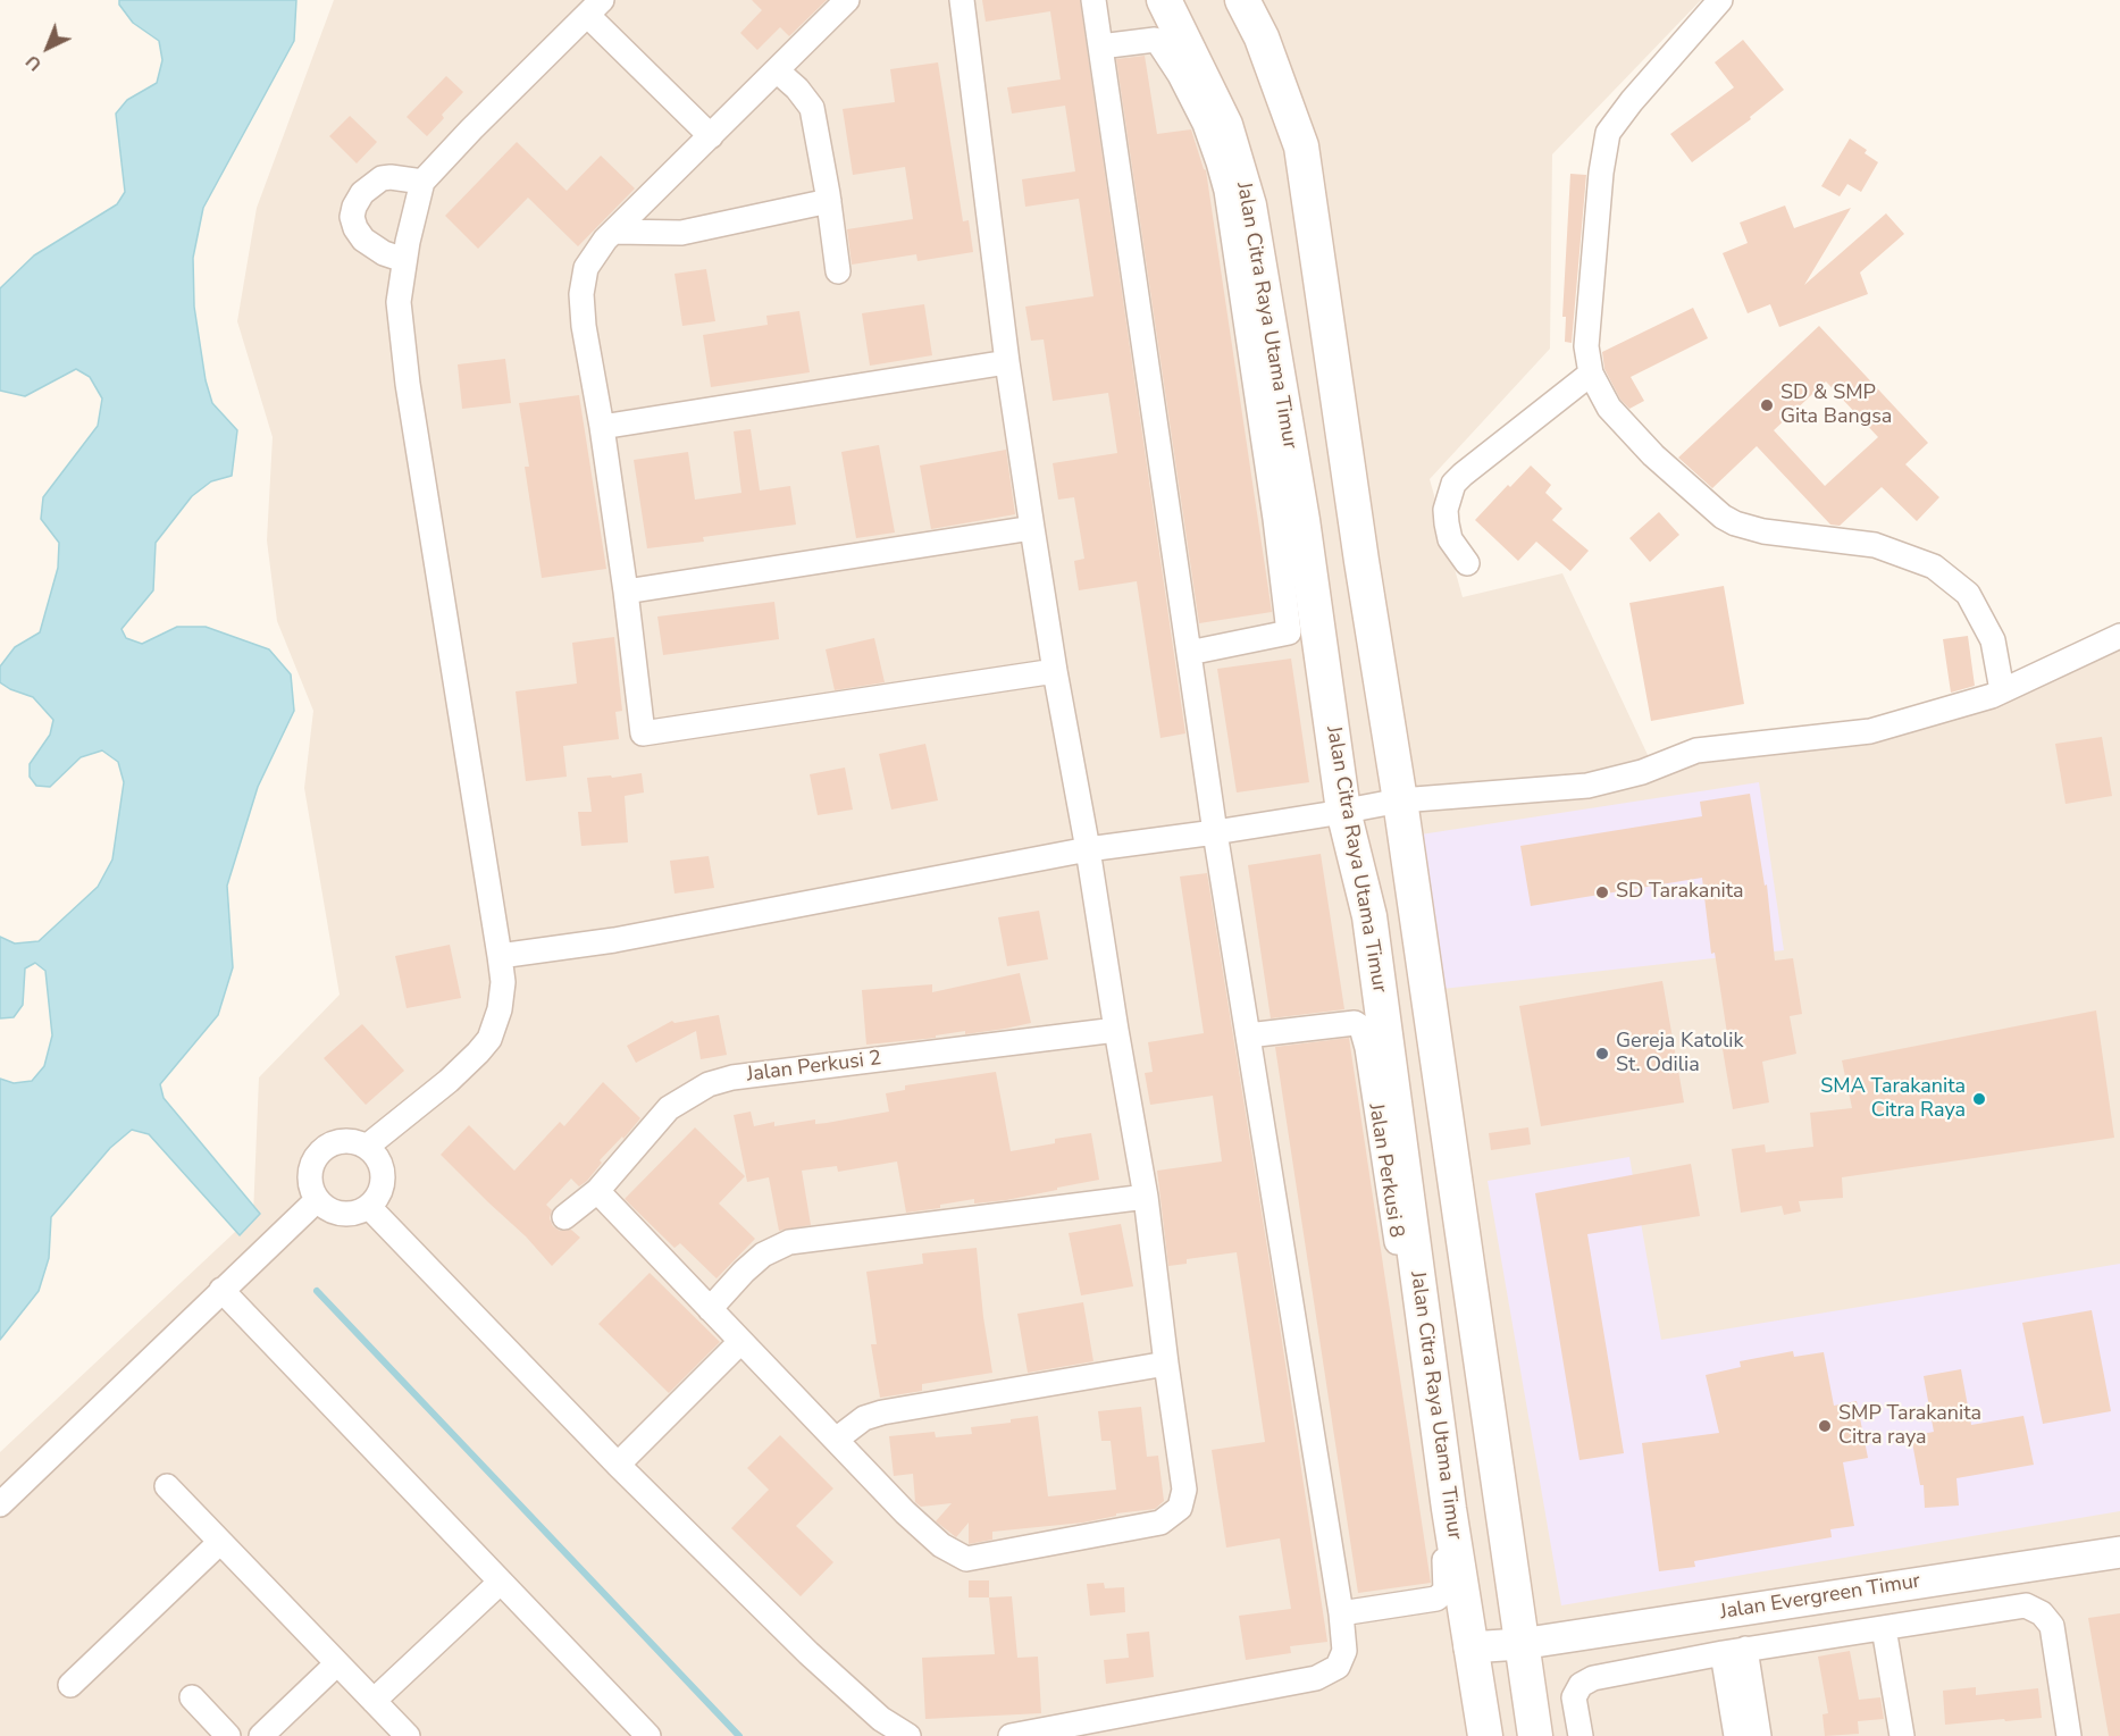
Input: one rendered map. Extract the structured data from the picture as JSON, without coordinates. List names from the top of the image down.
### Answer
{
  "streets": {
    "main road": ["Jalan Citra Raya Utama Timur"],
    "street": ["Jalan Perkusi 2", "Jalan Perkusi 8", "Jalan Evergreen Timur"]
  },
  "crossings": [
    ["Jalan Citra Raya Utama Timur", "Jalan Evergreen Timur"]
  ],
  "places": [
    "SD & SMP Gita Bangsa",
    "SD Tarakanita",
    "Gereja Katolik St. Odilia",
    "SMA Tarakanita Citra Raya",
    "SMP Tarakanita Citra raya"
  ],
  "north": "bottom left"
}
